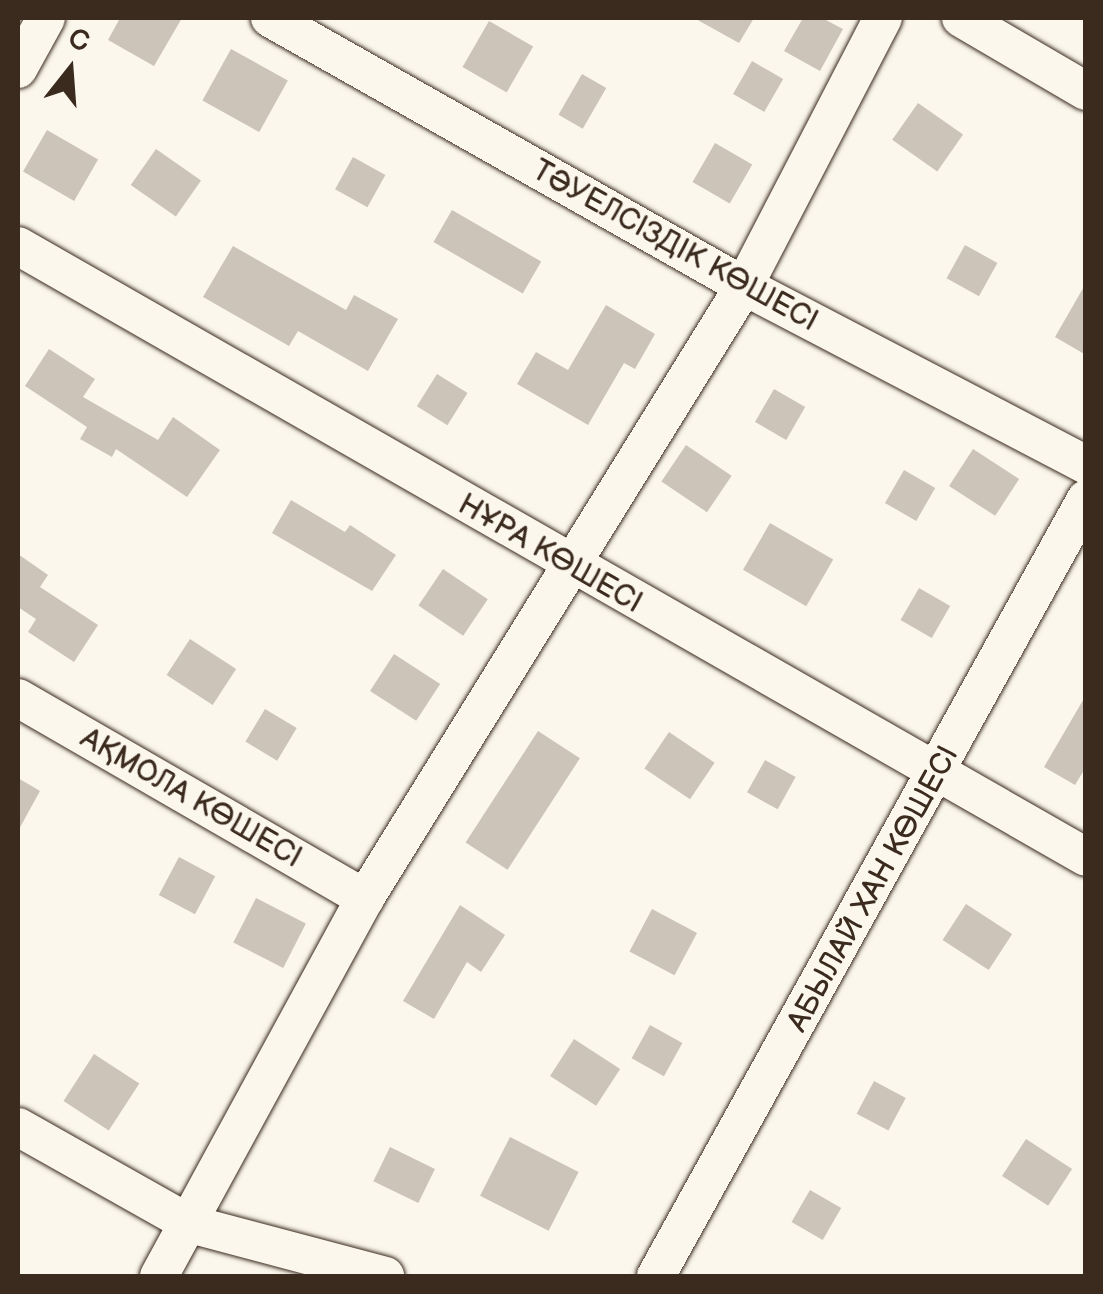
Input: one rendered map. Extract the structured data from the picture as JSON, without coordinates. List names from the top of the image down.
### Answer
{
  "streets": {
    "street": [
      "ТӘУЕЛСІЗДІК КӨШЕСІ",
      "НҰРА КӨШЕСІ",
      "АҚМОЛА КӨШЕСІ",
      "АБЫЛАЙ ХАН КӨШЕСІ"
    ]
  },
  "crossings": [
    ["НҰРА КӨШЕСІ", "АБЫЛАЙ ХАН КӨШЕСІ"]
  ],
  "north": "top"
}
